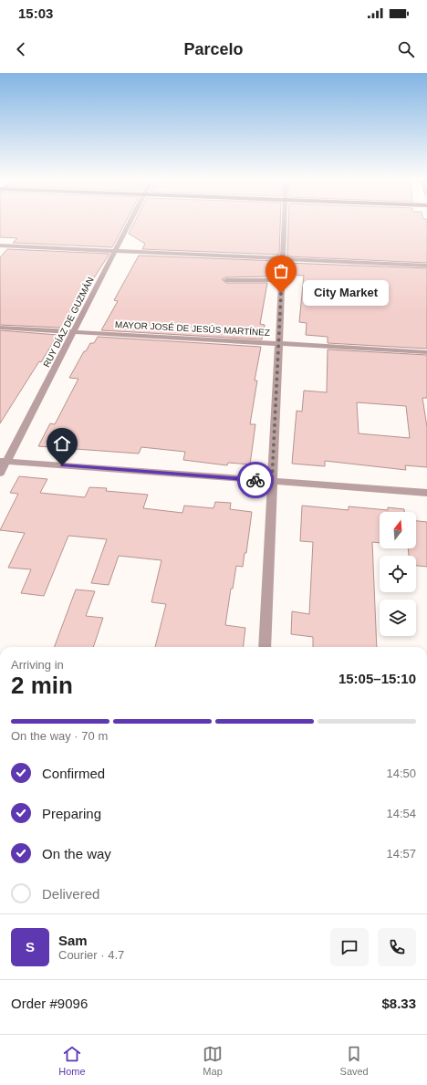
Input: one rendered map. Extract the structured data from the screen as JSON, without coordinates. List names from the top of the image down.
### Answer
{
  "streets": {
    "street": ["RUY DÍAZ DE GUZMÁN", "MAYOR JOSÉ DE JESÚS MARTÍNEZ"]
  },
  "crossings": [
    ["RUY DÍAZ DE GUZMÁN", "MAYOR JOSÉ DE JESÚS MARTÍNEZ"]
  ],
  "places": ["City Market"],
  "north": "top",
  "page": {
    "status": "15:03",
    "header": "Parcelo",
    "bubble": "City Market",
    "heading": ["2 min", "Arriving in", "15:05–15:10"],
    "panel": [
      "Sam",
      "Courier · 4.7",
      "Order #9096",
      "$8.33"
    ],
    "bar": "On the way · 70 m",
    "list": [
      ["Confirmed", "14:50"],
      ["Preparing", "14:54"],
      ["On the way", "14:57"],
      "Delivered"
    ],
    "round": "S",
    "tabs": ["Home", "Map", "Saved"]
  }
}
